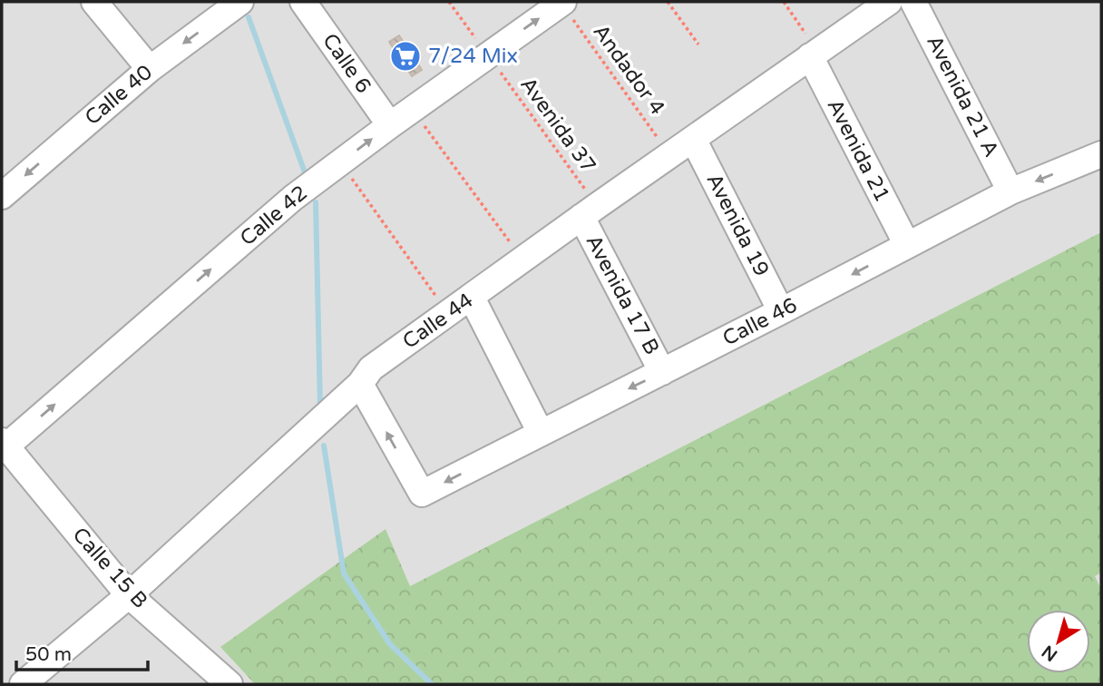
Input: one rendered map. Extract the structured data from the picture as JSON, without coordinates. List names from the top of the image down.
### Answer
{
  "streets": {
    "street": [
      "Calle 6",
      "Calle 40",
      "Avenida 21 A",
      "Avenida 21",
      "Calle 42",
      "Avenida 19",
      "Avenida 17 B",
      "Calle 44",
      "Calle 46",
      "Calle 15 B"
    ],
    "path": ["Andador 4", "Avenida 37"]
  },
  "crossings": [
    ["Calle 6", "Calle 42"],
    ["Andador 4", "Calle 42"],
    ["Andador 4", "Calle 44"],
    ["Avenida 21 A", "Calle 46"],
    ["Avenida 37", "Calle 42"],
    ["Avenida 37", "Avenida 17 B"],
    ["Avenida 37", "Calle 44"],
    ["Avenida 21", "Calle 44"],
    ["Avenida 21", "Calle 46"],
    ["Calle 42", "Calle 15 B"],
    ["Avenida 19", "Calle 44"],
    ["Avenida 19", "Calle 46"],
    ["Avenida 17 B", "Calle 44"],
    ["Avenida 17 B", "Calle 46"],
    ["Calle 44", "Calle 46"],
    ["Calle 44", "Calle 15 B"]
  ],
  "one_way": ["Calle 40", "Calle 42", "Calle 46"],
  "places": {
    "supermarket": ["7/24 Mix"]
  },
  "scale_bar": "50 m",
  "north": "bottom left"
}
